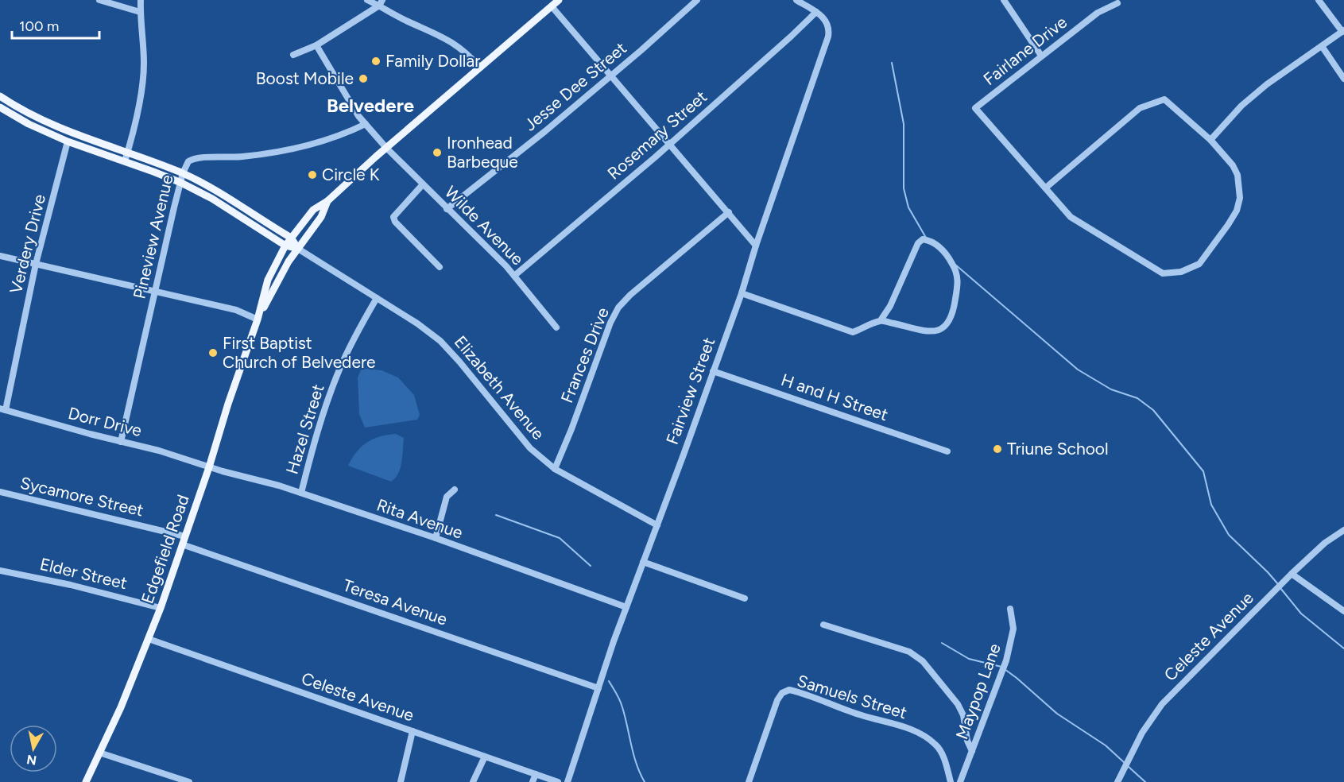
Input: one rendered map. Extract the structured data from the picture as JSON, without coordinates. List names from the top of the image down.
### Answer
{
  "streets": {
    "main road": ["Edgefield Road"],
    "street": [
      "Fairlane Drive",
      "Jesse Dee Street",
      "Rosemary Street",
      "Wilde Avenue",
      "Pineview Avenue",
      "Verdery Drive",
      "Frances Drive",
      "Elizabeth Avenue",
      "Fairview Street",
      "H and H Street",
      "Dorr Drive",
      "Hazel Street",
      "Sycamore Street",
      "Rita Avenue",
      "Elder Street",
      "Teresa Avenue",
      "Celeste Avenue",
      "Maypop Lane",
      "Samuels Street"
    ]
  },
  "crossings": [
    ["Jesse Dee Street", "Wilde Avenue"],
    ["Rosemary Street", "Wilde Avenue"],
    ["Rosemary Street", "Fairview Street"],
    ["Wilde Avenue", "Pineview Avenue"],
    ["Wilde Avenue", "Edgefield Road"],
    ["Pineview Avenue", "Dorr Drive"],
    ["Verdery Drive", "Dorr Drive"],
    ["Frances Drive", "Elizabeth Avenue"],
    ["Elizabeth Avenue", "Fairview Street"],
    ["Elizabeth Avenue", "Hazel Street"],
    ["Elizabeth Avenue", "Edgefield Road"],
    ["Fairview Street", "H and H Street"],
    ["Fairview Street", "Rita Avenue"],
    ["Fairview Street", "Teresa Avenue"],
    ["Dorr Drive", "Rita Avenue"],
    ["Dorr Drive", "Edgefield Road"],
    ["Hazel Street", "Rita Avenue"],
    ["Sycamore Street", "Edgefield Road"],
    ["Rita Avenue", "Edgefield Road"],
    ["Edgefield Road", "Elder Street"],
    ["Edgefield Road", "Teresa Avenue"],
    ["Edgefield Road", "Celeste Avenue"]
  ],
  "districts": ["Belvedere"],
  "places": [
    "Family Dollar",
    "Boost Mobile",
    "Ironhead Barbeque",
    "Circle K",
    "First Baptist Church of Belvedere",
    "Triune School"
  ],
  "scale_bar": "100 m",
  "north": "bottom"
}
